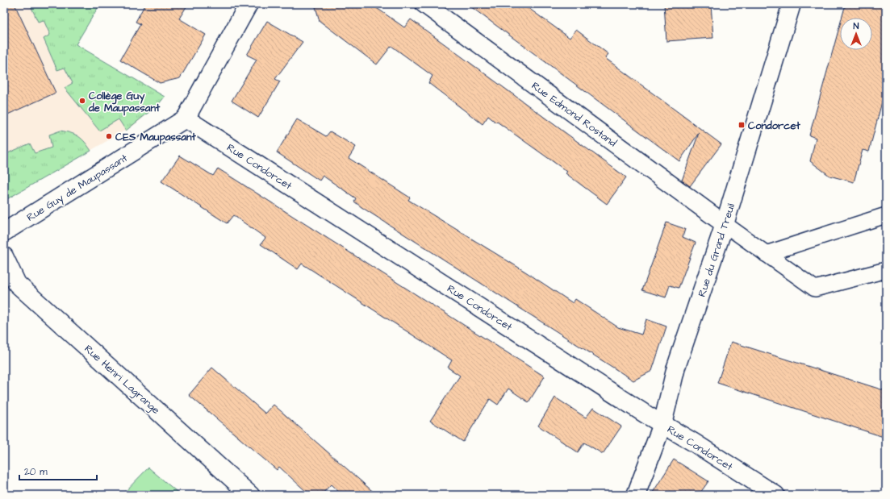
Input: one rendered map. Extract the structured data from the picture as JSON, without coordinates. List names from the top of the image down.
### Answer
{
  "streets": {
    "street": [
      "Rue Edmond Rostand",
      "Rue Condorcet",
      "Rue Guy de Maupassant",
      "Rue du Grand Treuil",
      "Rue Henri Lagrange"
    ]
  },
  "crossings": [
    ["Rue Edmond Rostand", "Rue du Grand Treuil"],
    ["Rue Condorcet", "Rue Guy de Maupassant"],
    ["Rue Condorcet", "Rue du Grand Treuil"]
  ],
  "places": {
    "other": ["Collège Guy de Maupassant", "CES Maupassant"],
    "transit": ["Condorcet"]
  },
  "scale_bar": "20 m",
  "north": "top"
}
